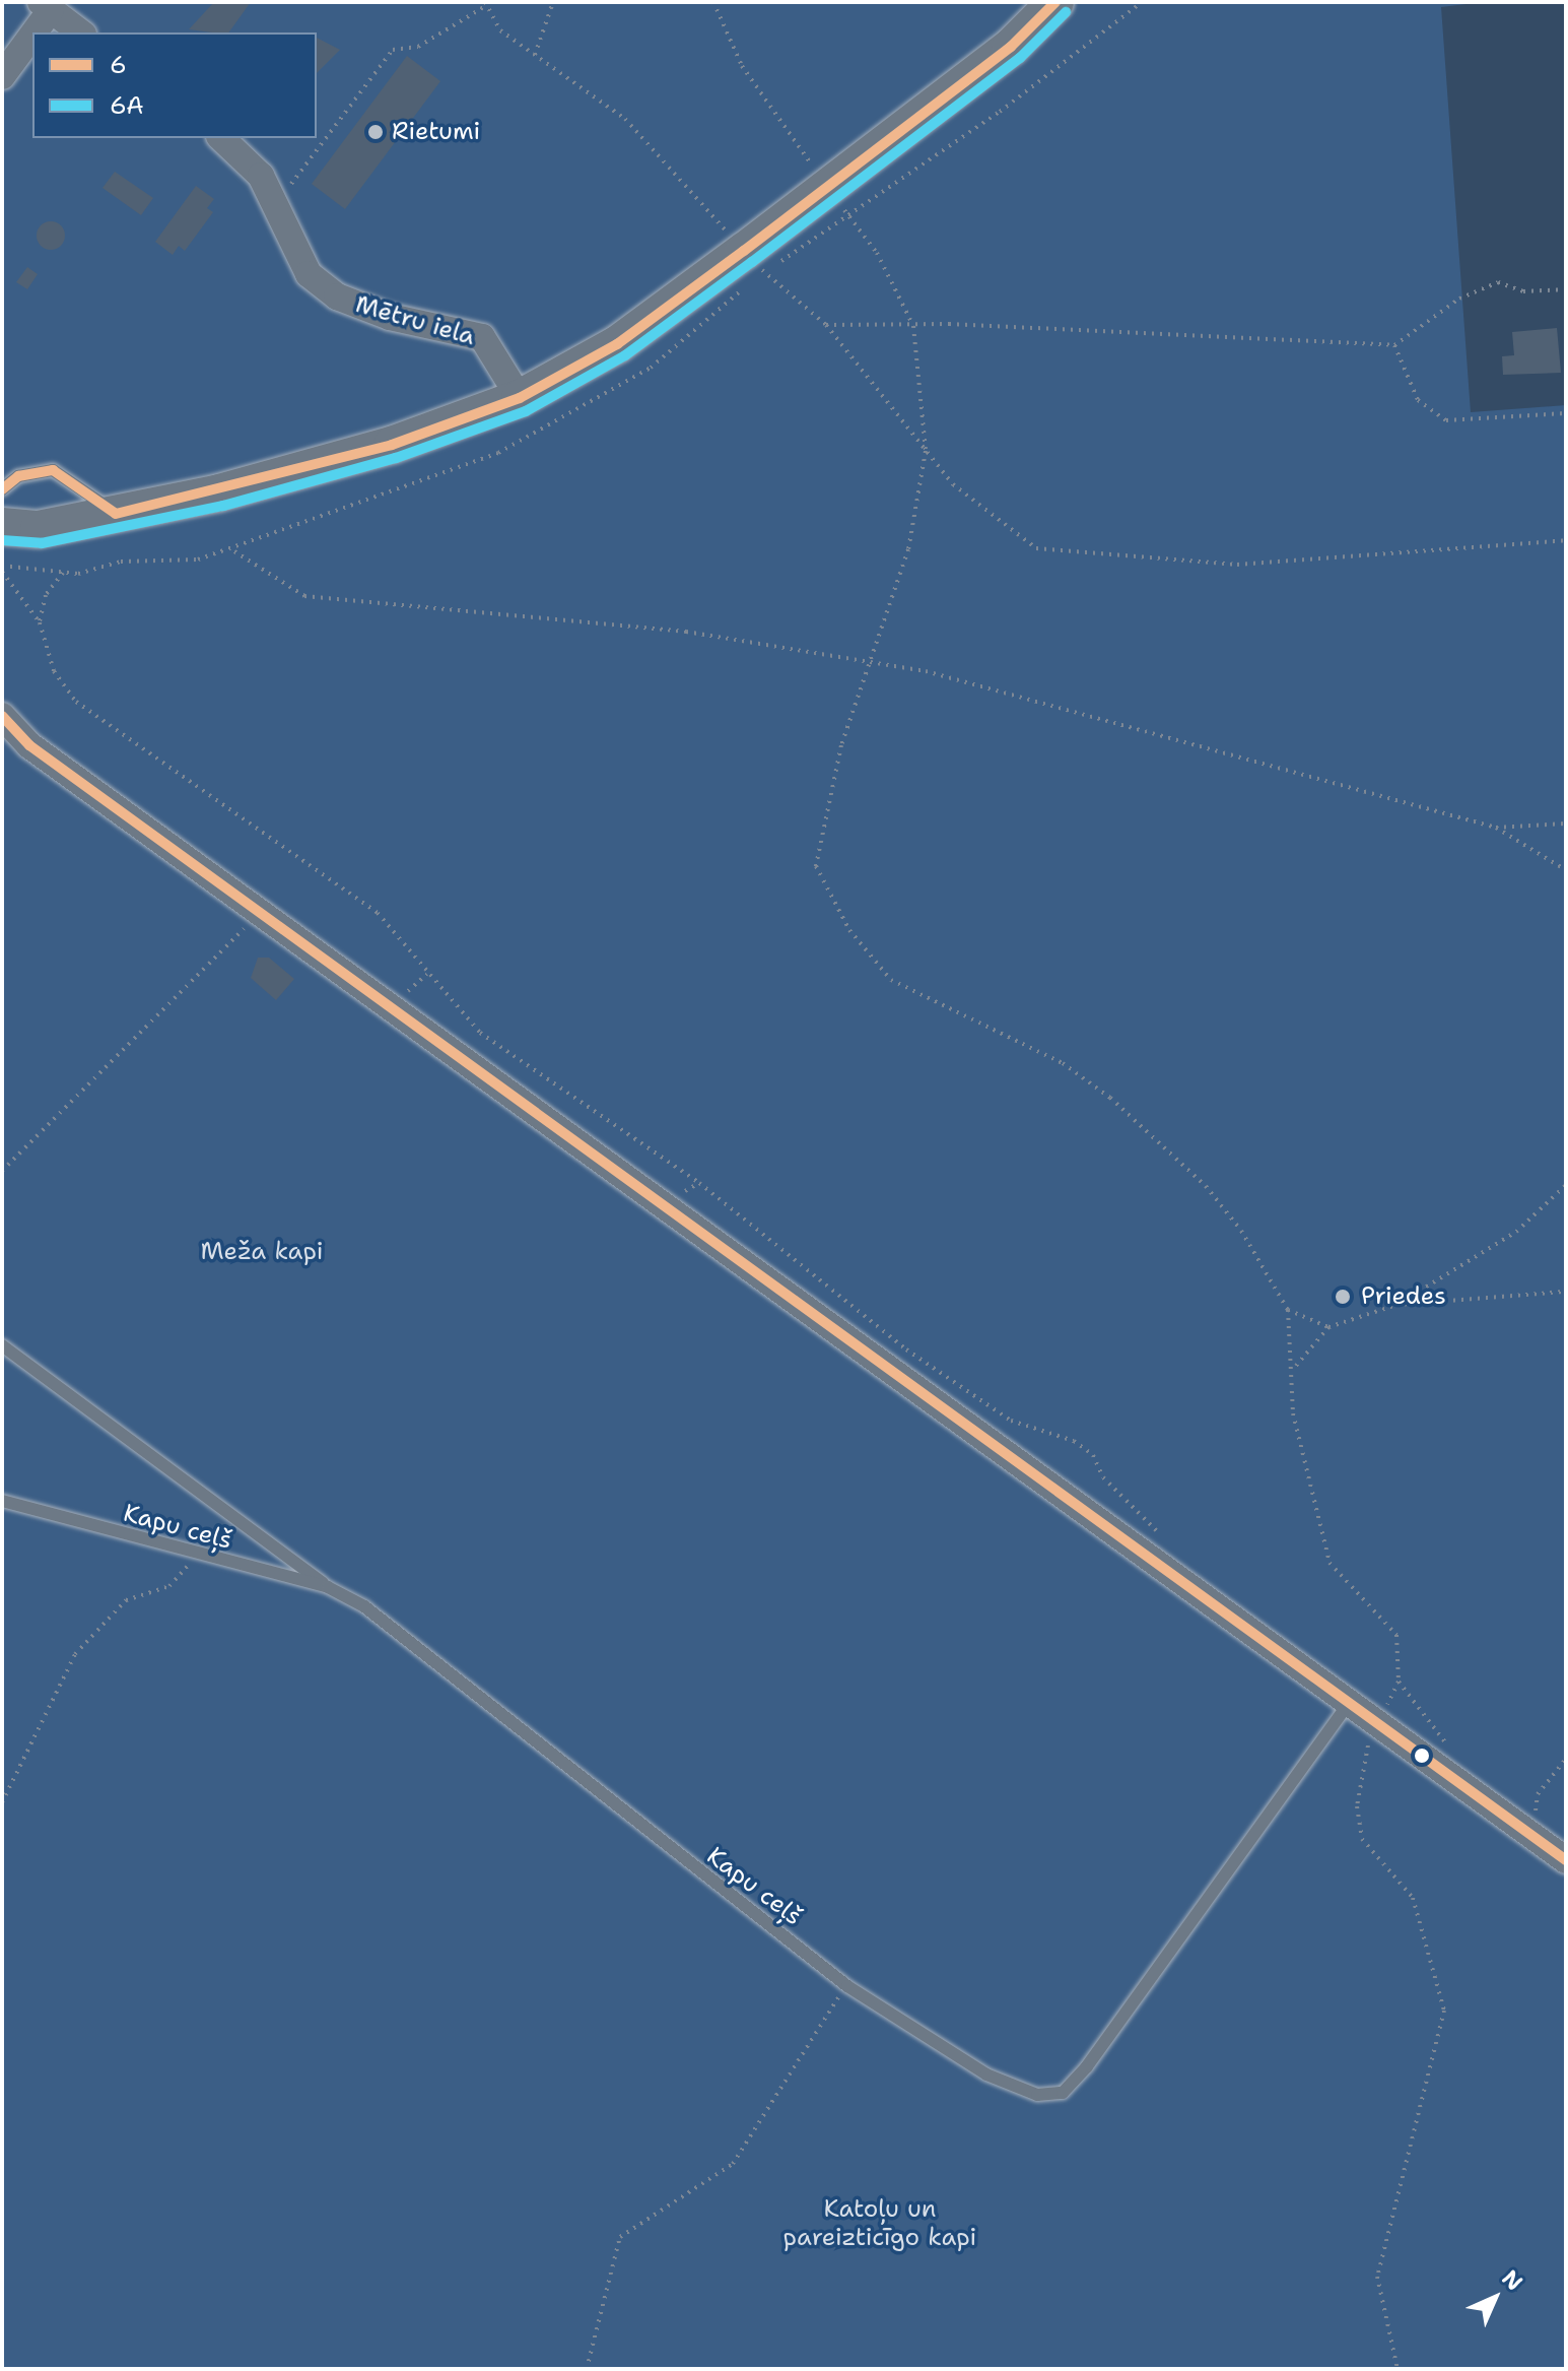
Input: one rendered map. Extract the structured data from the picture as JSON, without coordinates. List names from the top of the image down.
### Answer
{
  "streets": {
    "street": ["Mētru iela"],
    "lane": ["Kapu ceļš"]
  },
  "parks": ["Meža kapi", "Katoļu un pareizticīgo kapi"],
  "places": ["Rietumi", "Priedes"],
  "lines": ["transit line 6", "transit line 6A"],
  "legend": ["6", "6A"],
  "north": "top right"
}
